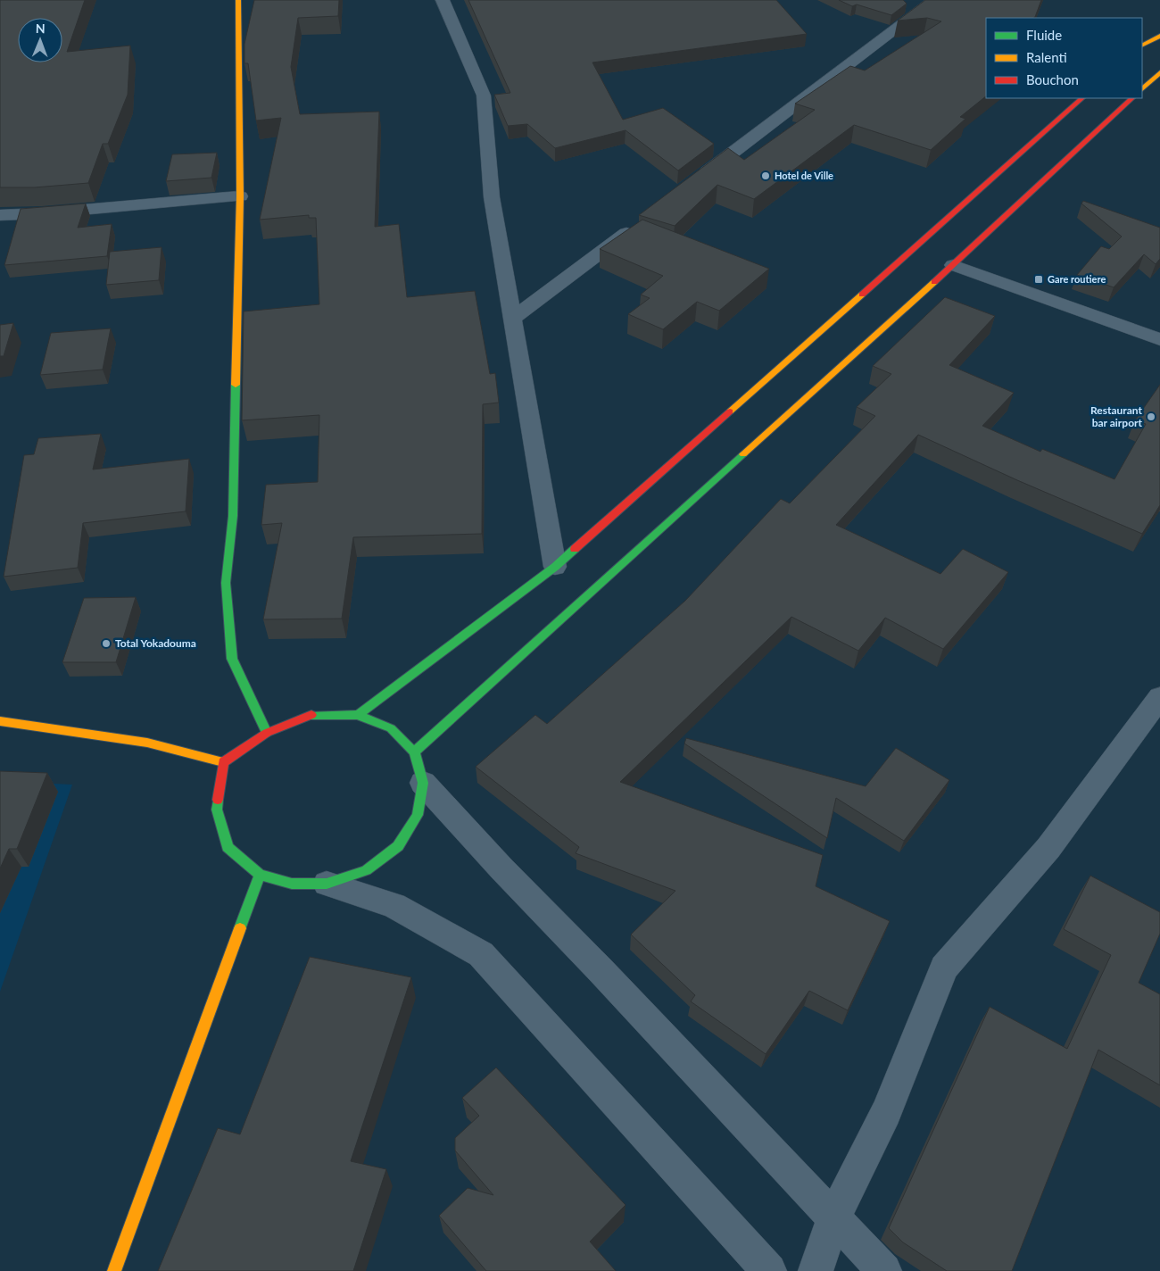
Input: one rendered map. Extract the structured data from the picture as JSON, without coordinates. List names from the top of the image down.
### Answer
{
  "places": {
    "other": ["Hotel de Ville", "Restaurant bar airport", "Total Yokadouma"],
    "transit": ["Gare routiere"]
  },
  "legend": ["Fluide", "Ralenti", "Bouchon"],
  "north": "top"
}
